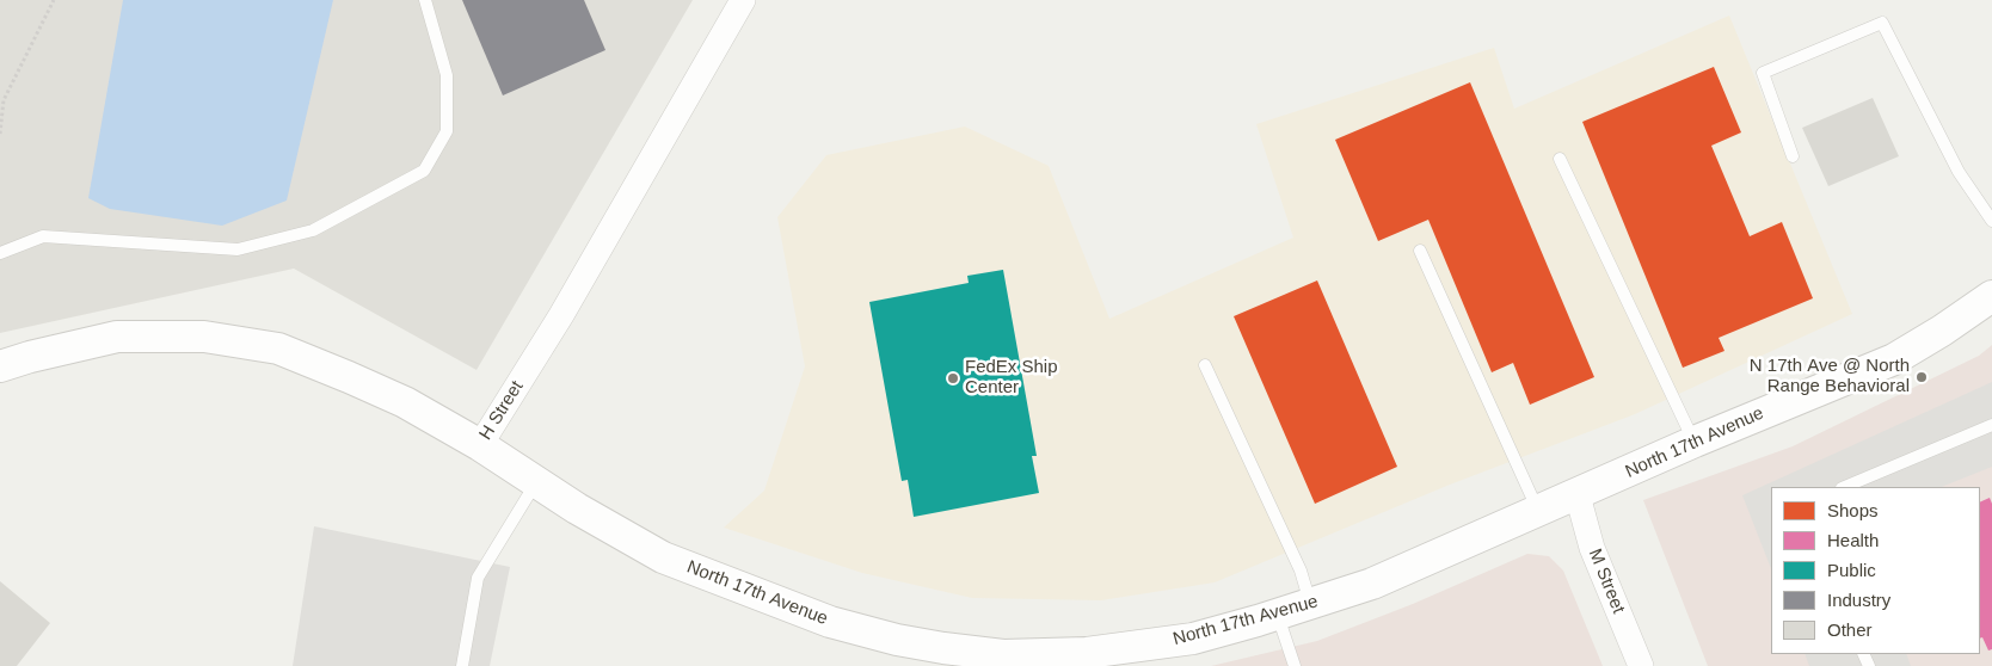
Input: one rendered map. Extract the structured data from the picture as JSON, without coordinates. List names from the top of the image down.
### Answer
{
  "streets": {
    "street": ["H Street", "North 17th Avenue", "M Street"]
  },
  "crossings": [
    ["H Street", "North 17th Avenue"],
    ["North 17th Avenue", "M Street"]
  ],
  "places": ["N 17th Ave @ North Range Behavioral", "FedEx Ship Center"],
  "legend": [
    "Shops",
    "Health",
    "Public",
    "Industry",
    "Other"
  ]
}
